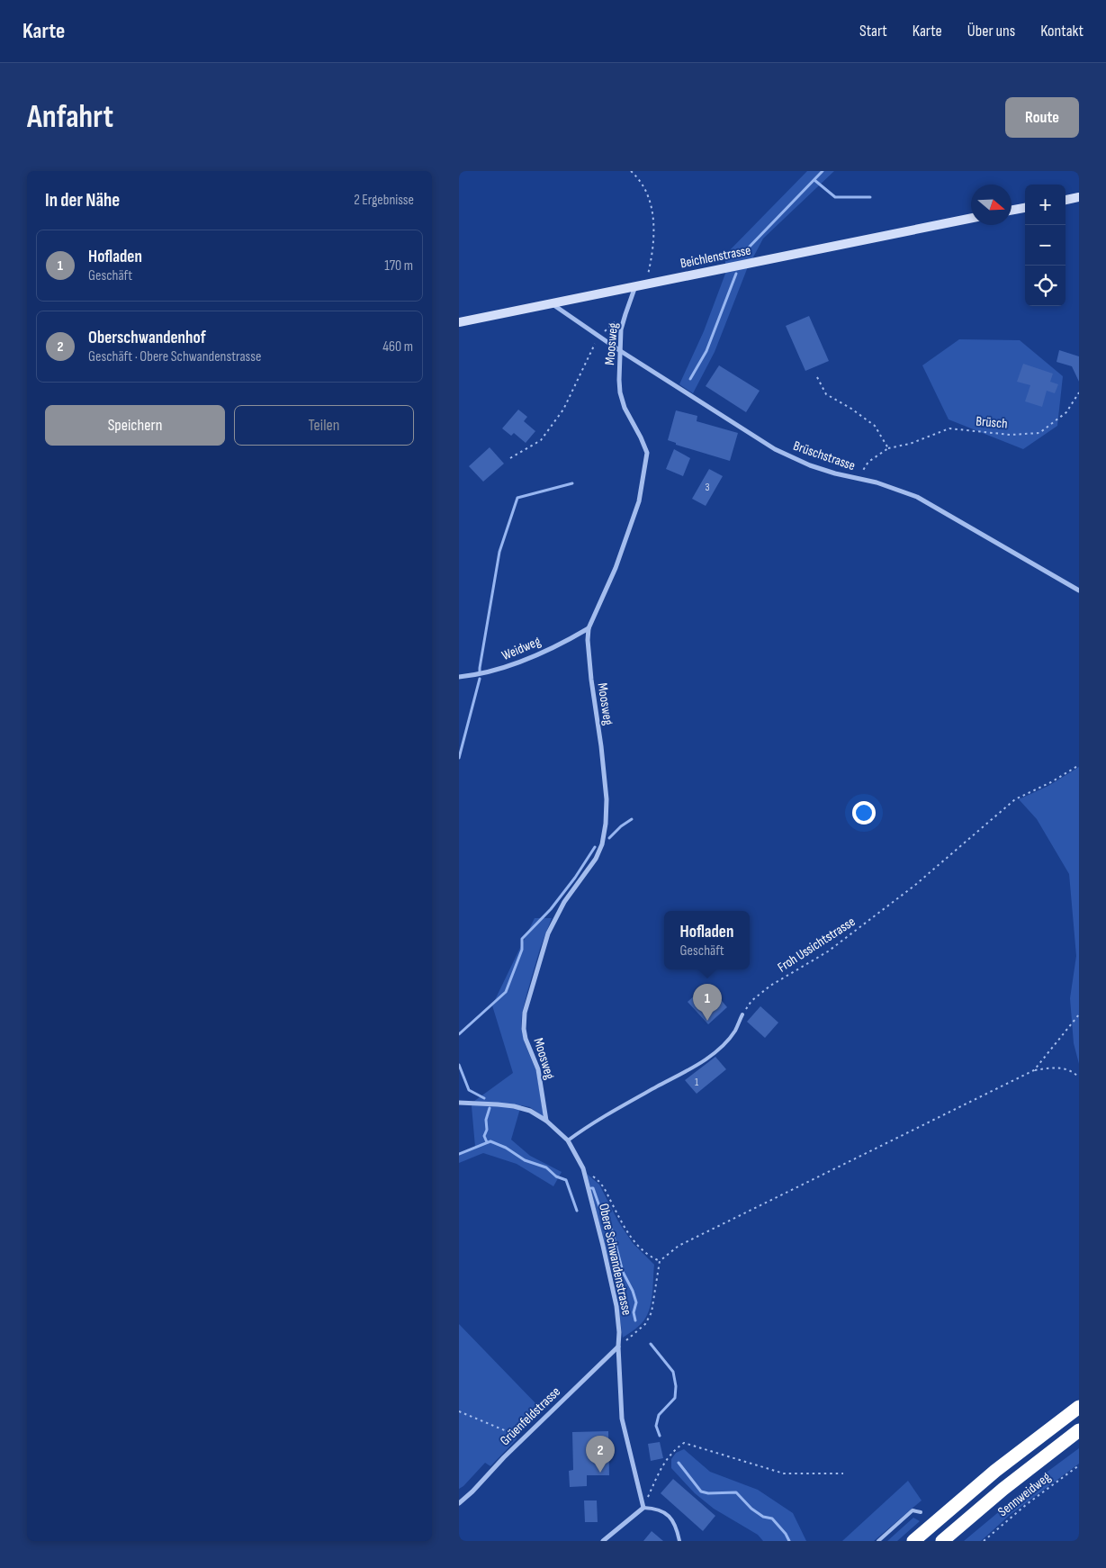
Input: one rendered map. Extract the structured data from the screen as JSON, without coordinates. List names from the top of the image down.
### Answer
{
  "streets": {
    "street": [
      "Beichlenstrasse",
      "Moosweg",
      "Brüschstrasse",
      "Weidweg",
      "Obere Schwandenstrasse",
      "Grüenfeldstrasse"
    ],
    "path": ["Brüsch", "Froh Ussichtstrasse", "Sennweidweg"]
  },
  "crossings": [
    ["Beichlenstrasse", "Moosweg"],
    ["Beichlenstrasse", "Brüschstrasse"],
    ["Moosweg", "Brüschstrasse"],
    ["Moosweg", "Weidweg"],
    ["Moosweg", "Obere Schwandenstrasse"],
    ["Obere Schwandenstrasse", "Grüenfeldstrasse"]
  ],
  "house_numbers": ["3", "1"],
  "north": "right",
  "page": {
    "header": "Karte",
    "nav": [
      "Start",
      "Karte",
      "Über uns",
      "Kontakt"
    ],
    "buttons": [
      "Route",
      ["Speichern", "Teilen"]
    ],
    "title": "Anfahrt",
    "heading": ["In der Nähe", "2 Ergebnisse"],
    "map_buttons": ["+", "−"],
    "list": [
      {
        "mark": "1",
        "name": "Hofladen",
        "note": "Geschäft",
        "value": "170 m"
      },
      {
        "mark": "2",
        "name": "Oberschwandenhof",
        "note": "Geschäft · Obere Schwandenstrasse",
        "value": "460 m"
      }
    ],
    "popup": ["Hofladen", "Geschäft"],
    "pins": ["1", "2"]
  }
}
